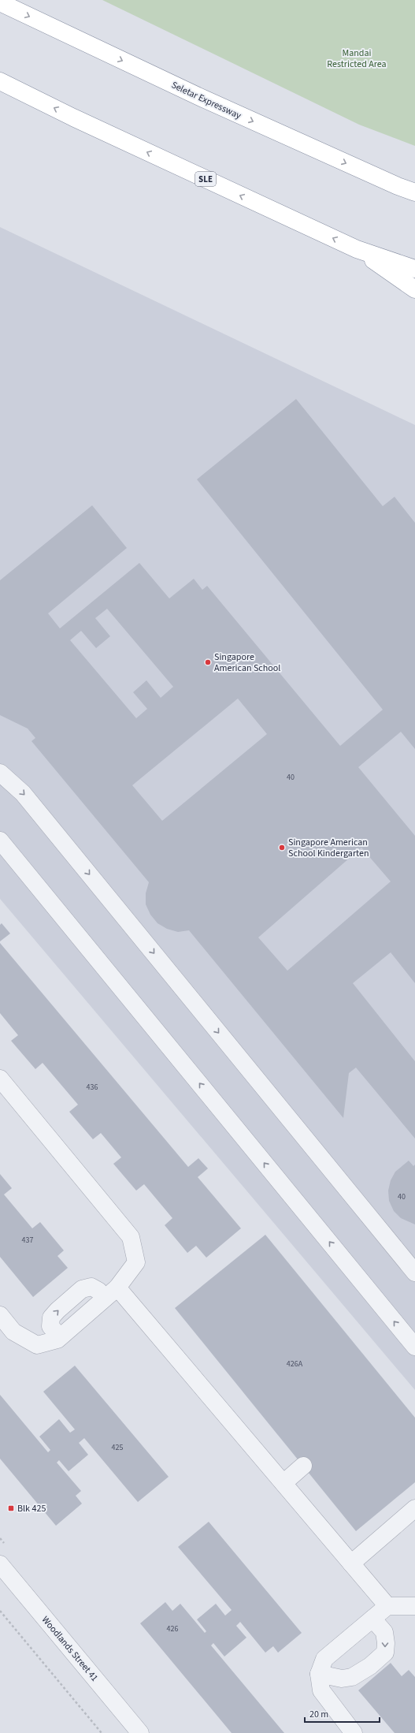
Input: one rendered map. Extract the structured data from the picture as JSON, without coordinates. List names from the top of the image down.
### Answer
{
  "streets": {
    "highway": ["Seletar Expressway", "SLE"],
    "street": ["Woodlands Street 41"]
  },
  "parks": ["Mandai Restricted Area"],
  "places": {
    "other": ["Singapore American School", "Singapore American School Kindergarten"],
    "transit": ["Blk 425"]
  },
  "house_numbers": [
    "40",
    "436",
    "40",
    "437",
    "426A",
    "425",
    "426"
  ],
  "scale_bar": "20 m"
}
